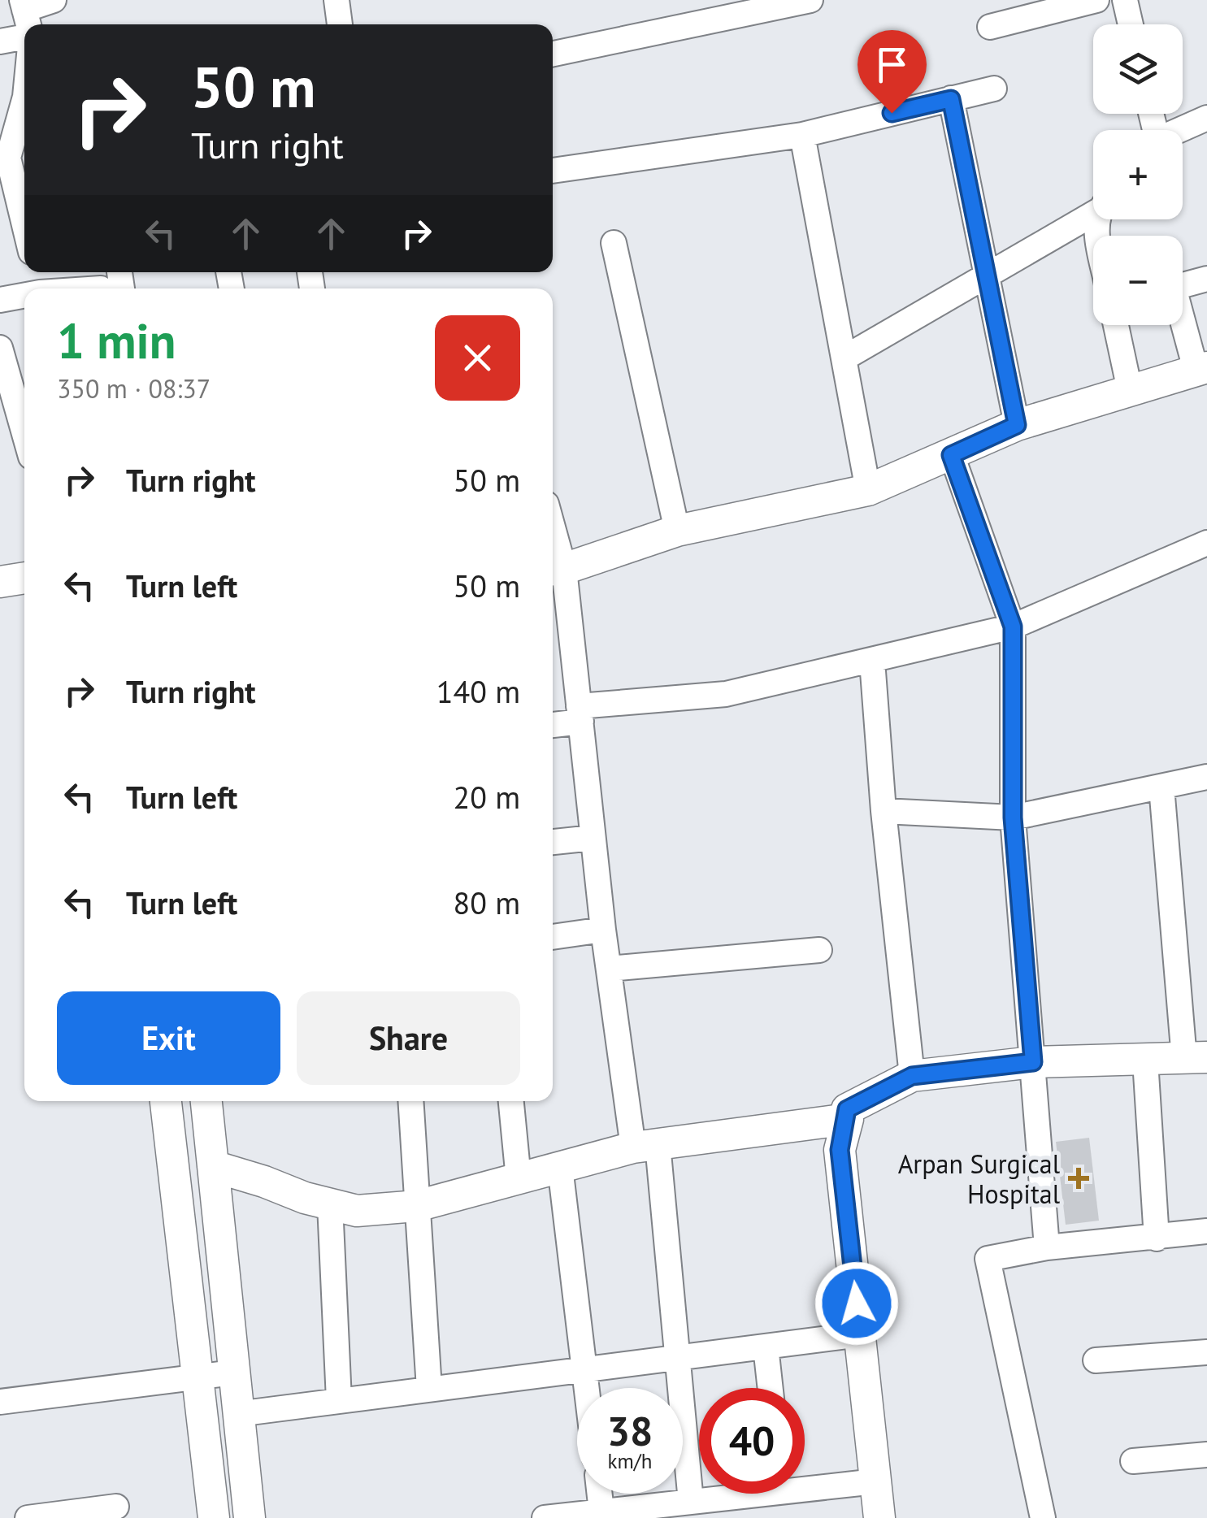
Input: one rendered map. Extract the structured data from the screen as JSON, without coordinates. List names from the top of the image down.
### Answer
{
  "places": {
    "health": ["Arpan Surgical Hospital"]
  },
  "page": {
    "map_buttons": ["+", "−"],
    "turn": ["50 m", "Turn right"],
    "heading": ["1 min", "350 m · 08:37"],
    "list": [
      {
        "name": "Turn right",
        "value": "50 m"
      },
      {
        "name": "Turn left",
        "value": "50 m"
      },
      {
        "name": "Turn right",
        "value": "140 m"
      },
      {
        "name": "Turn left",
        "value": "20 m"
      },
      {
        "name": "Turn left",
        "value": "80 m"
      }
    ],
    "buttons": ["Exit", "Share"],
    "speed": "38 km/h",
    "limit": "40"
  }
}
